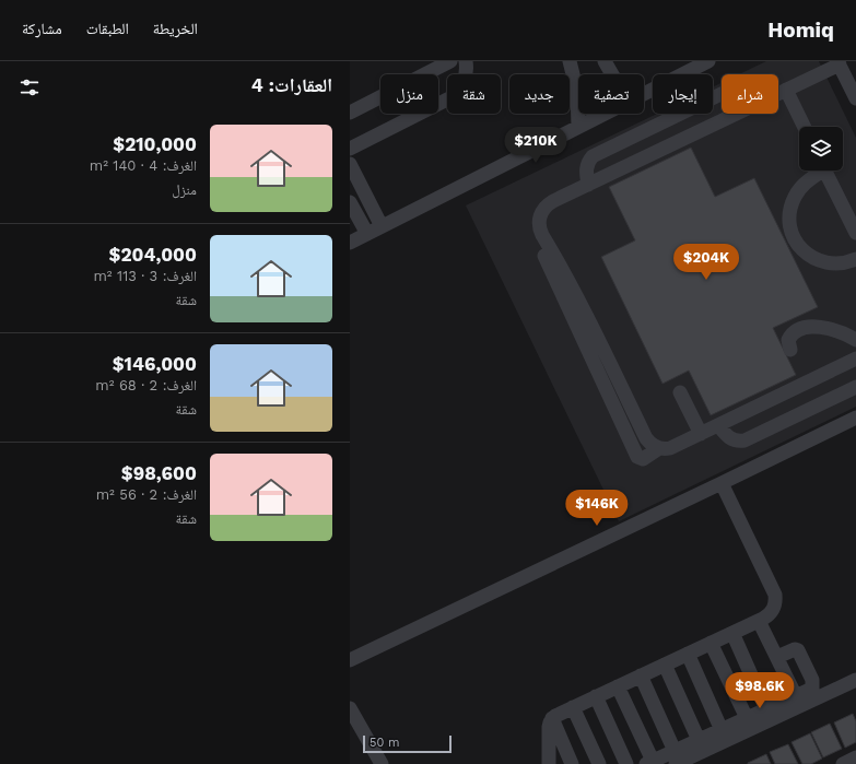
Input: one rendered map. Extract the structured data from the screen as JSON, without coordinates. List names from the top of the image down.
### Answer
{
  "scale_bar": "50 m",
  "page": {
    "header": "Homiq",
    "nav": ["الخريطة", "الطبقات", "مشاركة"],
    "heading": "العقارات: 4",
    "chip": [
      "شراء",
      "إيجار",
      "تصفية",
      "جديد",
      "شقة",
      "منزل"
    ],
    "list": [
      {
        "name": "$210,000",
        "note": "الغرف: 4 · 140 m² · منزل"
      },
      {
        "name": "$204,000",
        "note": "الغرف: 3 · 113 m² · شقة"
      },
      {
        "name": "$146,000",
        "note": "الغرف: 2 · 68 m² · شقة"
      },
      {
        "name": "$98,600",
        "note": "الغرف: 2 · 56 m² · شقة"
      }
    ],
    "price": [
      "$210K",
      "$204K",
      "$146K",
      "$98.6K"
    ],
    "scale": "50 m"
  }
}
